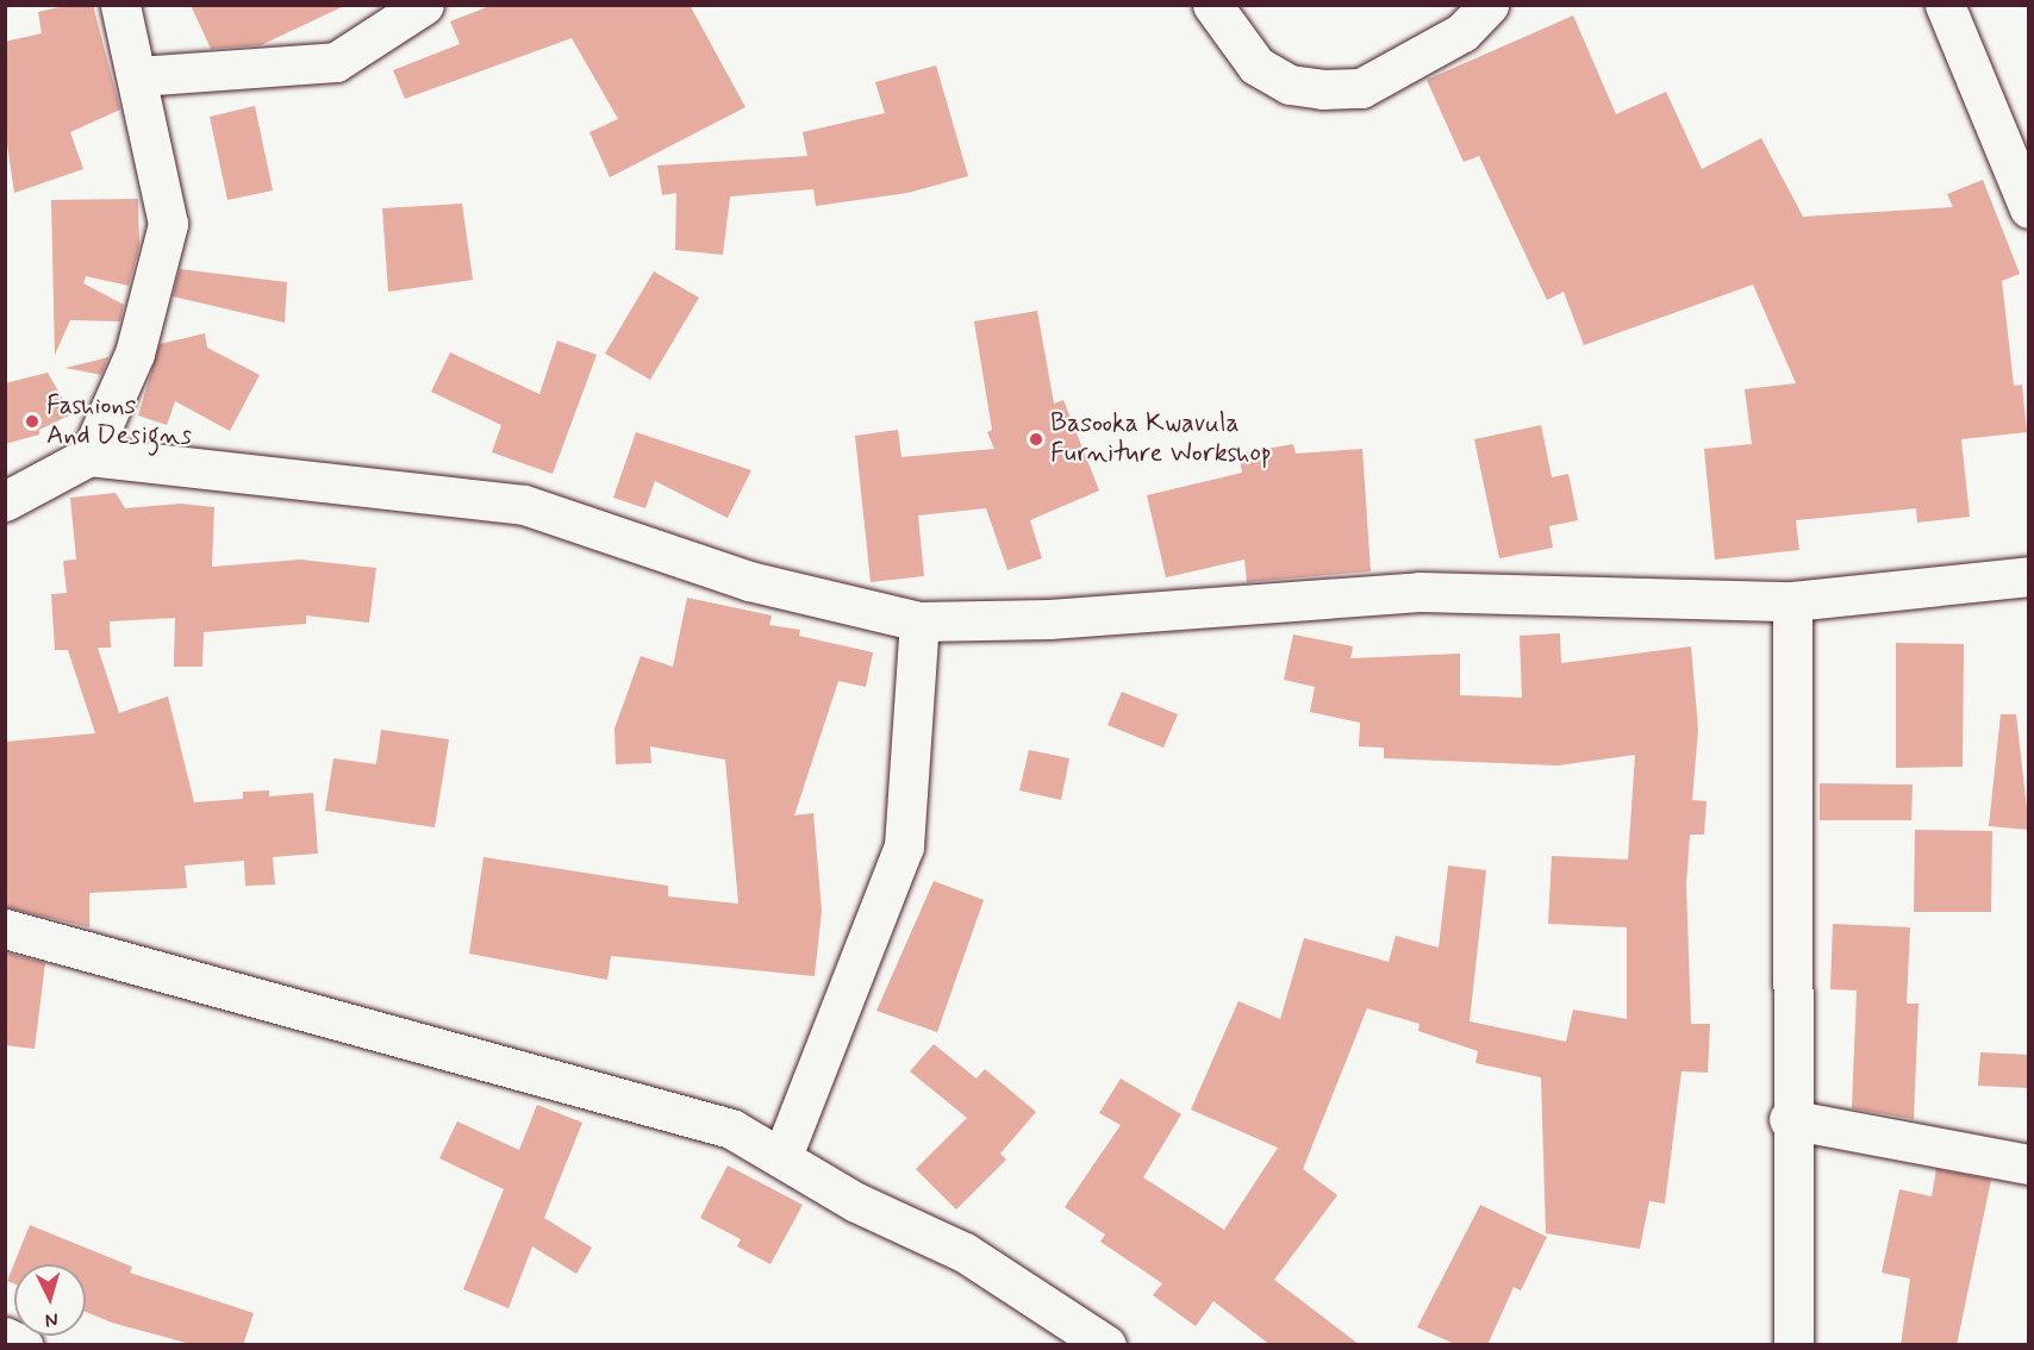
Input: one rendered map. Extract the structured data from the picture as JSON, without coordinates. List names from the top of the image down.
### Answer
{
  "places": ["Fashions And Designs", "Basooka Kwavula Furniture Workshop"],
  "north": "bottom"
}
